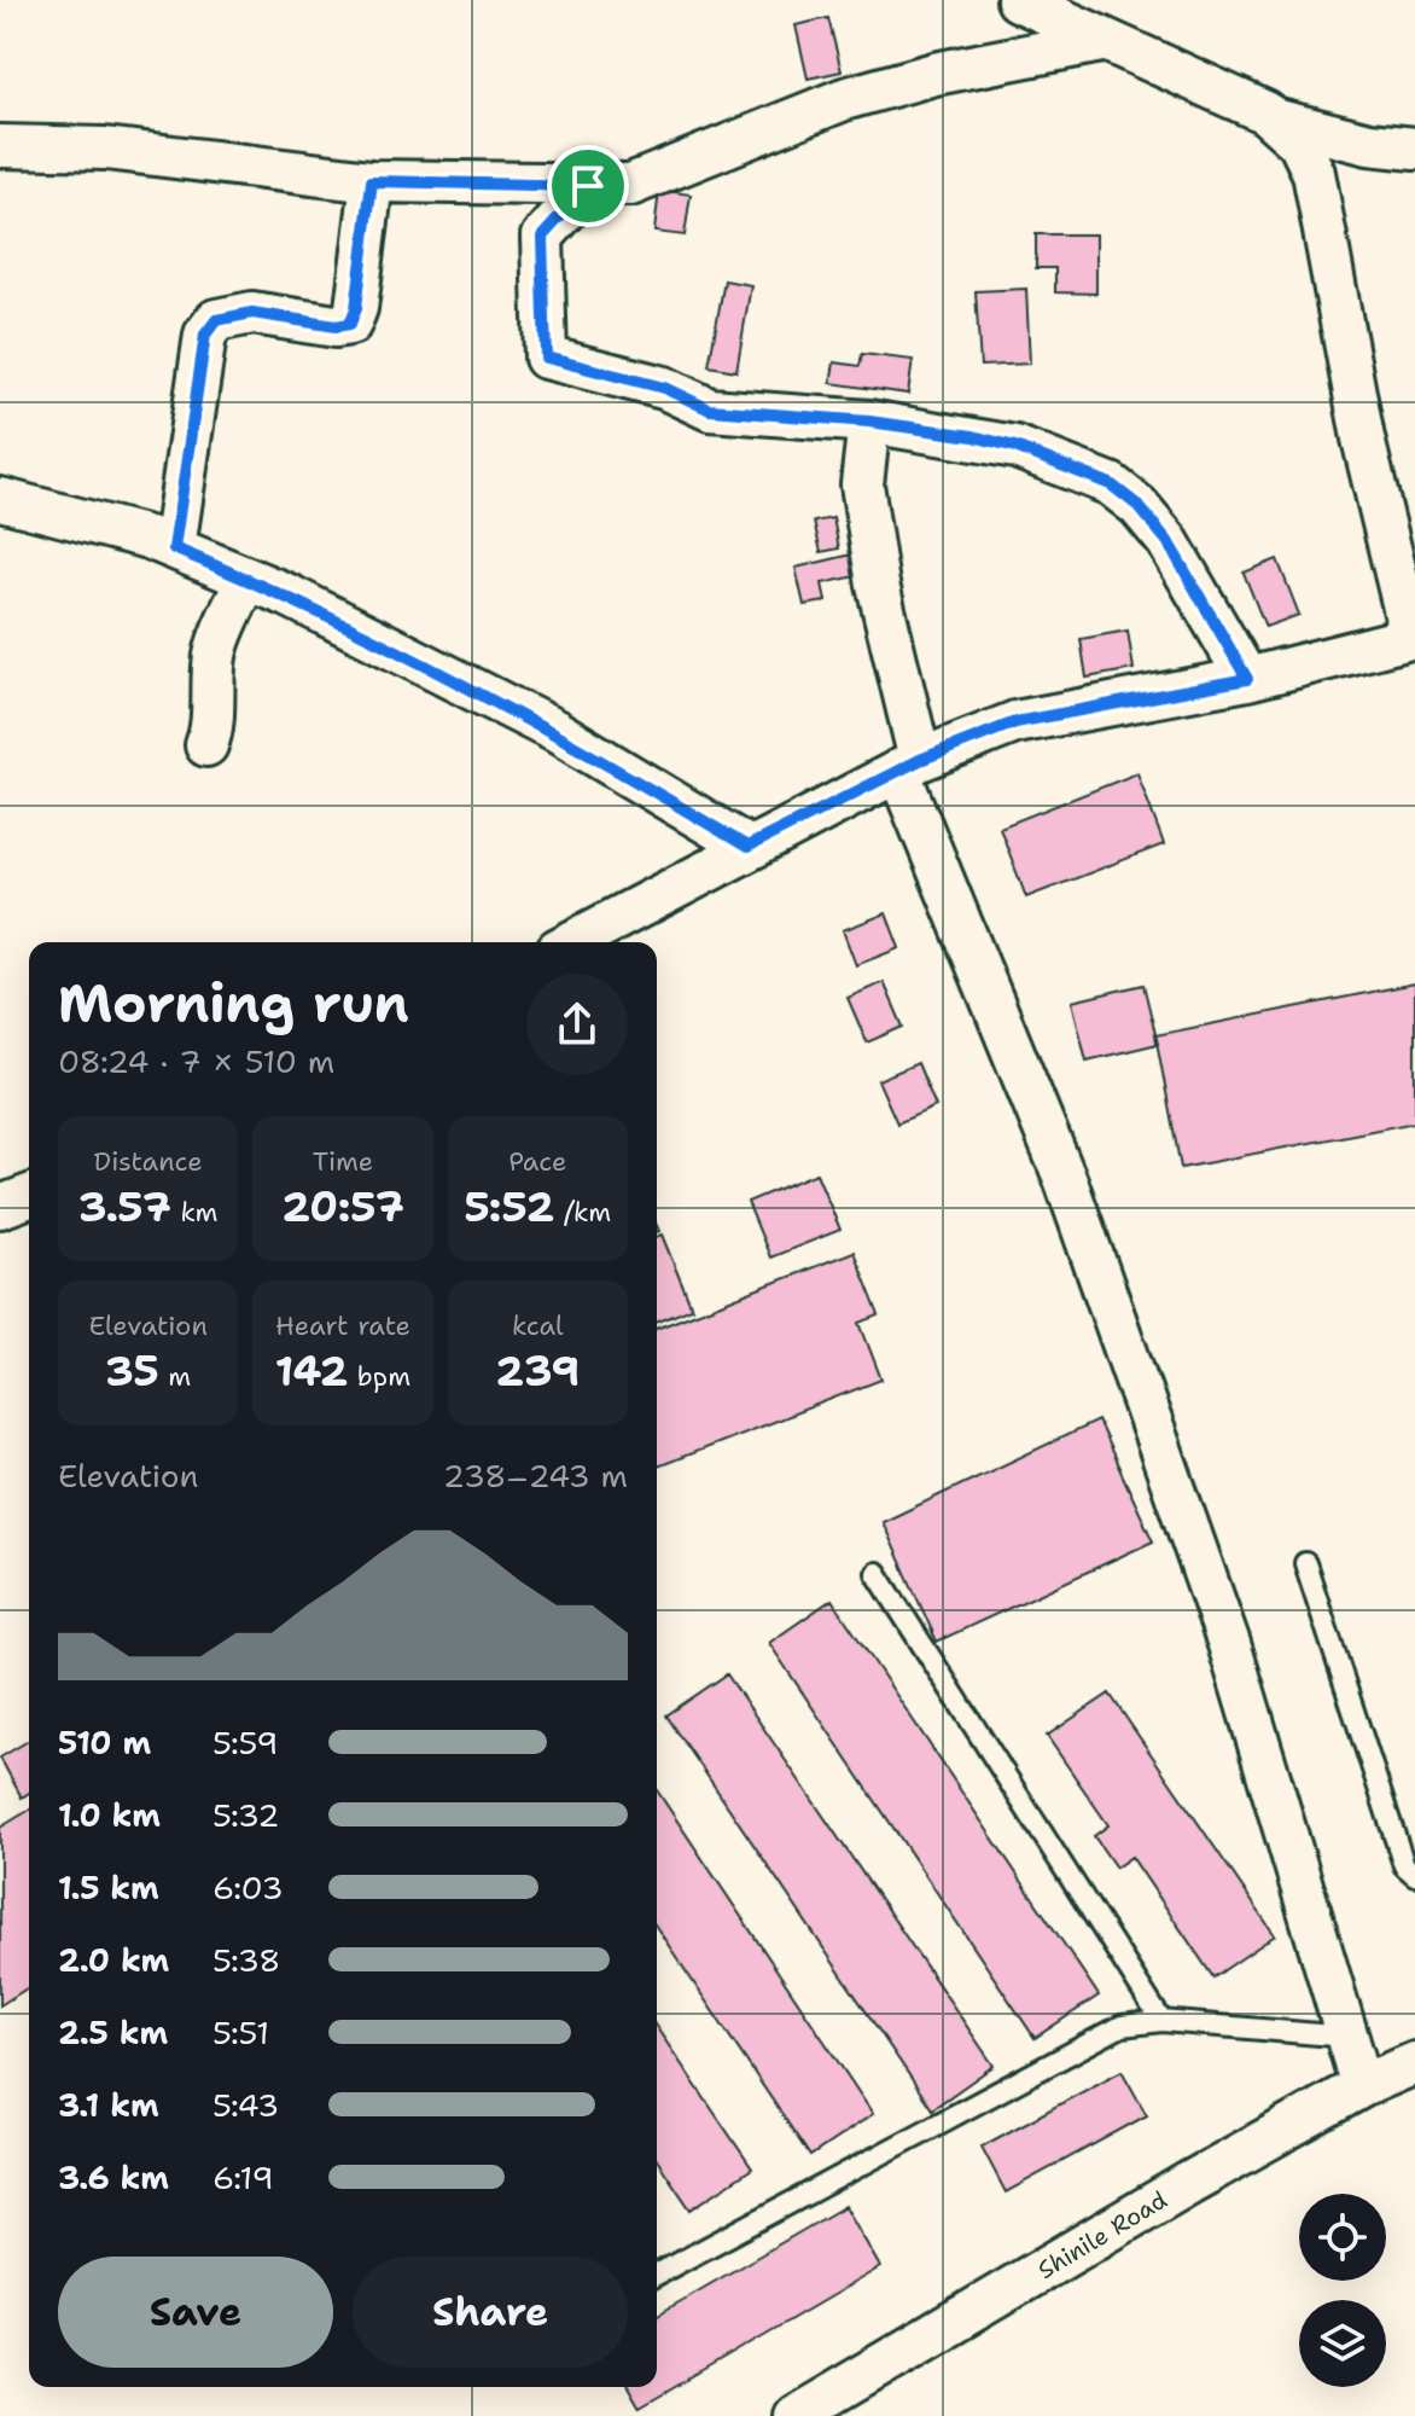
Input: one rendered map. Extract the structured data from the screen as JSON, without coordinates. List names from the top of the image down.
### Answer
{
  "streets": {
    "street": ["Shinile Road"]
  },
  "page": {
    "heading": ["Morning run", "08:24 · 7 × 510 m"],
    "stats": [
      ["Distance", "3.57 km"],
      ["Time", "20:57"],
      ["Pace", "5:52 /km"],
      ["Elevation", "35 m"],
      ["Heart rate", "142 bpm"],
      ["kcal", "239"]
    ],
    "chart": ["Elevation", "238–243 m"],
    "list": [
      {
        "name": "510 m",
        "note": "5:59"
      },
      {
        "name": "1.0 km",
        "note": "5:32"
      },
      {
        "name": "1.5 km",
        "note": "6:03"
      },
      {
        "name": "2.0 km",
        "note": "5:38"
      },
      {
        "name": "2.5 km",
        "note": "5:51"
      },
      {
        "name": "3.1 km",
        "note": "5:43"
      },
      {
        "name": "3.6 km",
        "note": "6:19"
      }
    ],
    "buttons": ["Save", "Share"]
  }
}
